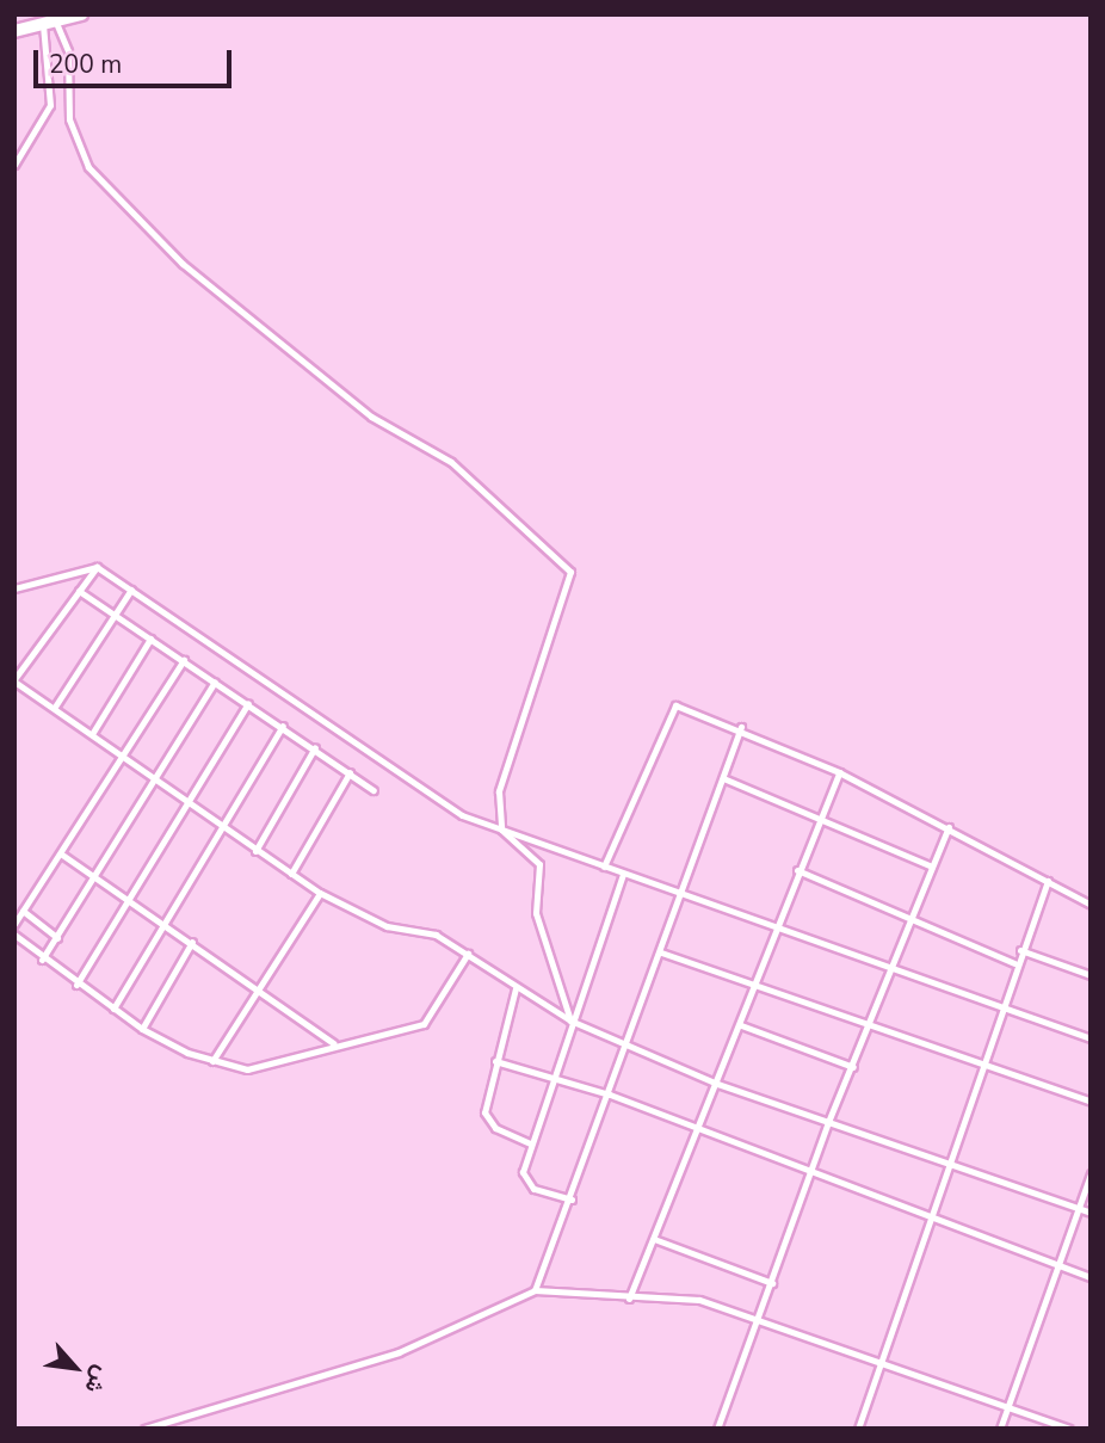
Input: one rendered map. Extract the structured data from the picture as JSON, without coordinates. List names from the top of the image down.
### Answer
{
  "scale_bar": "200 m",
  "north": "bottom right"
}
